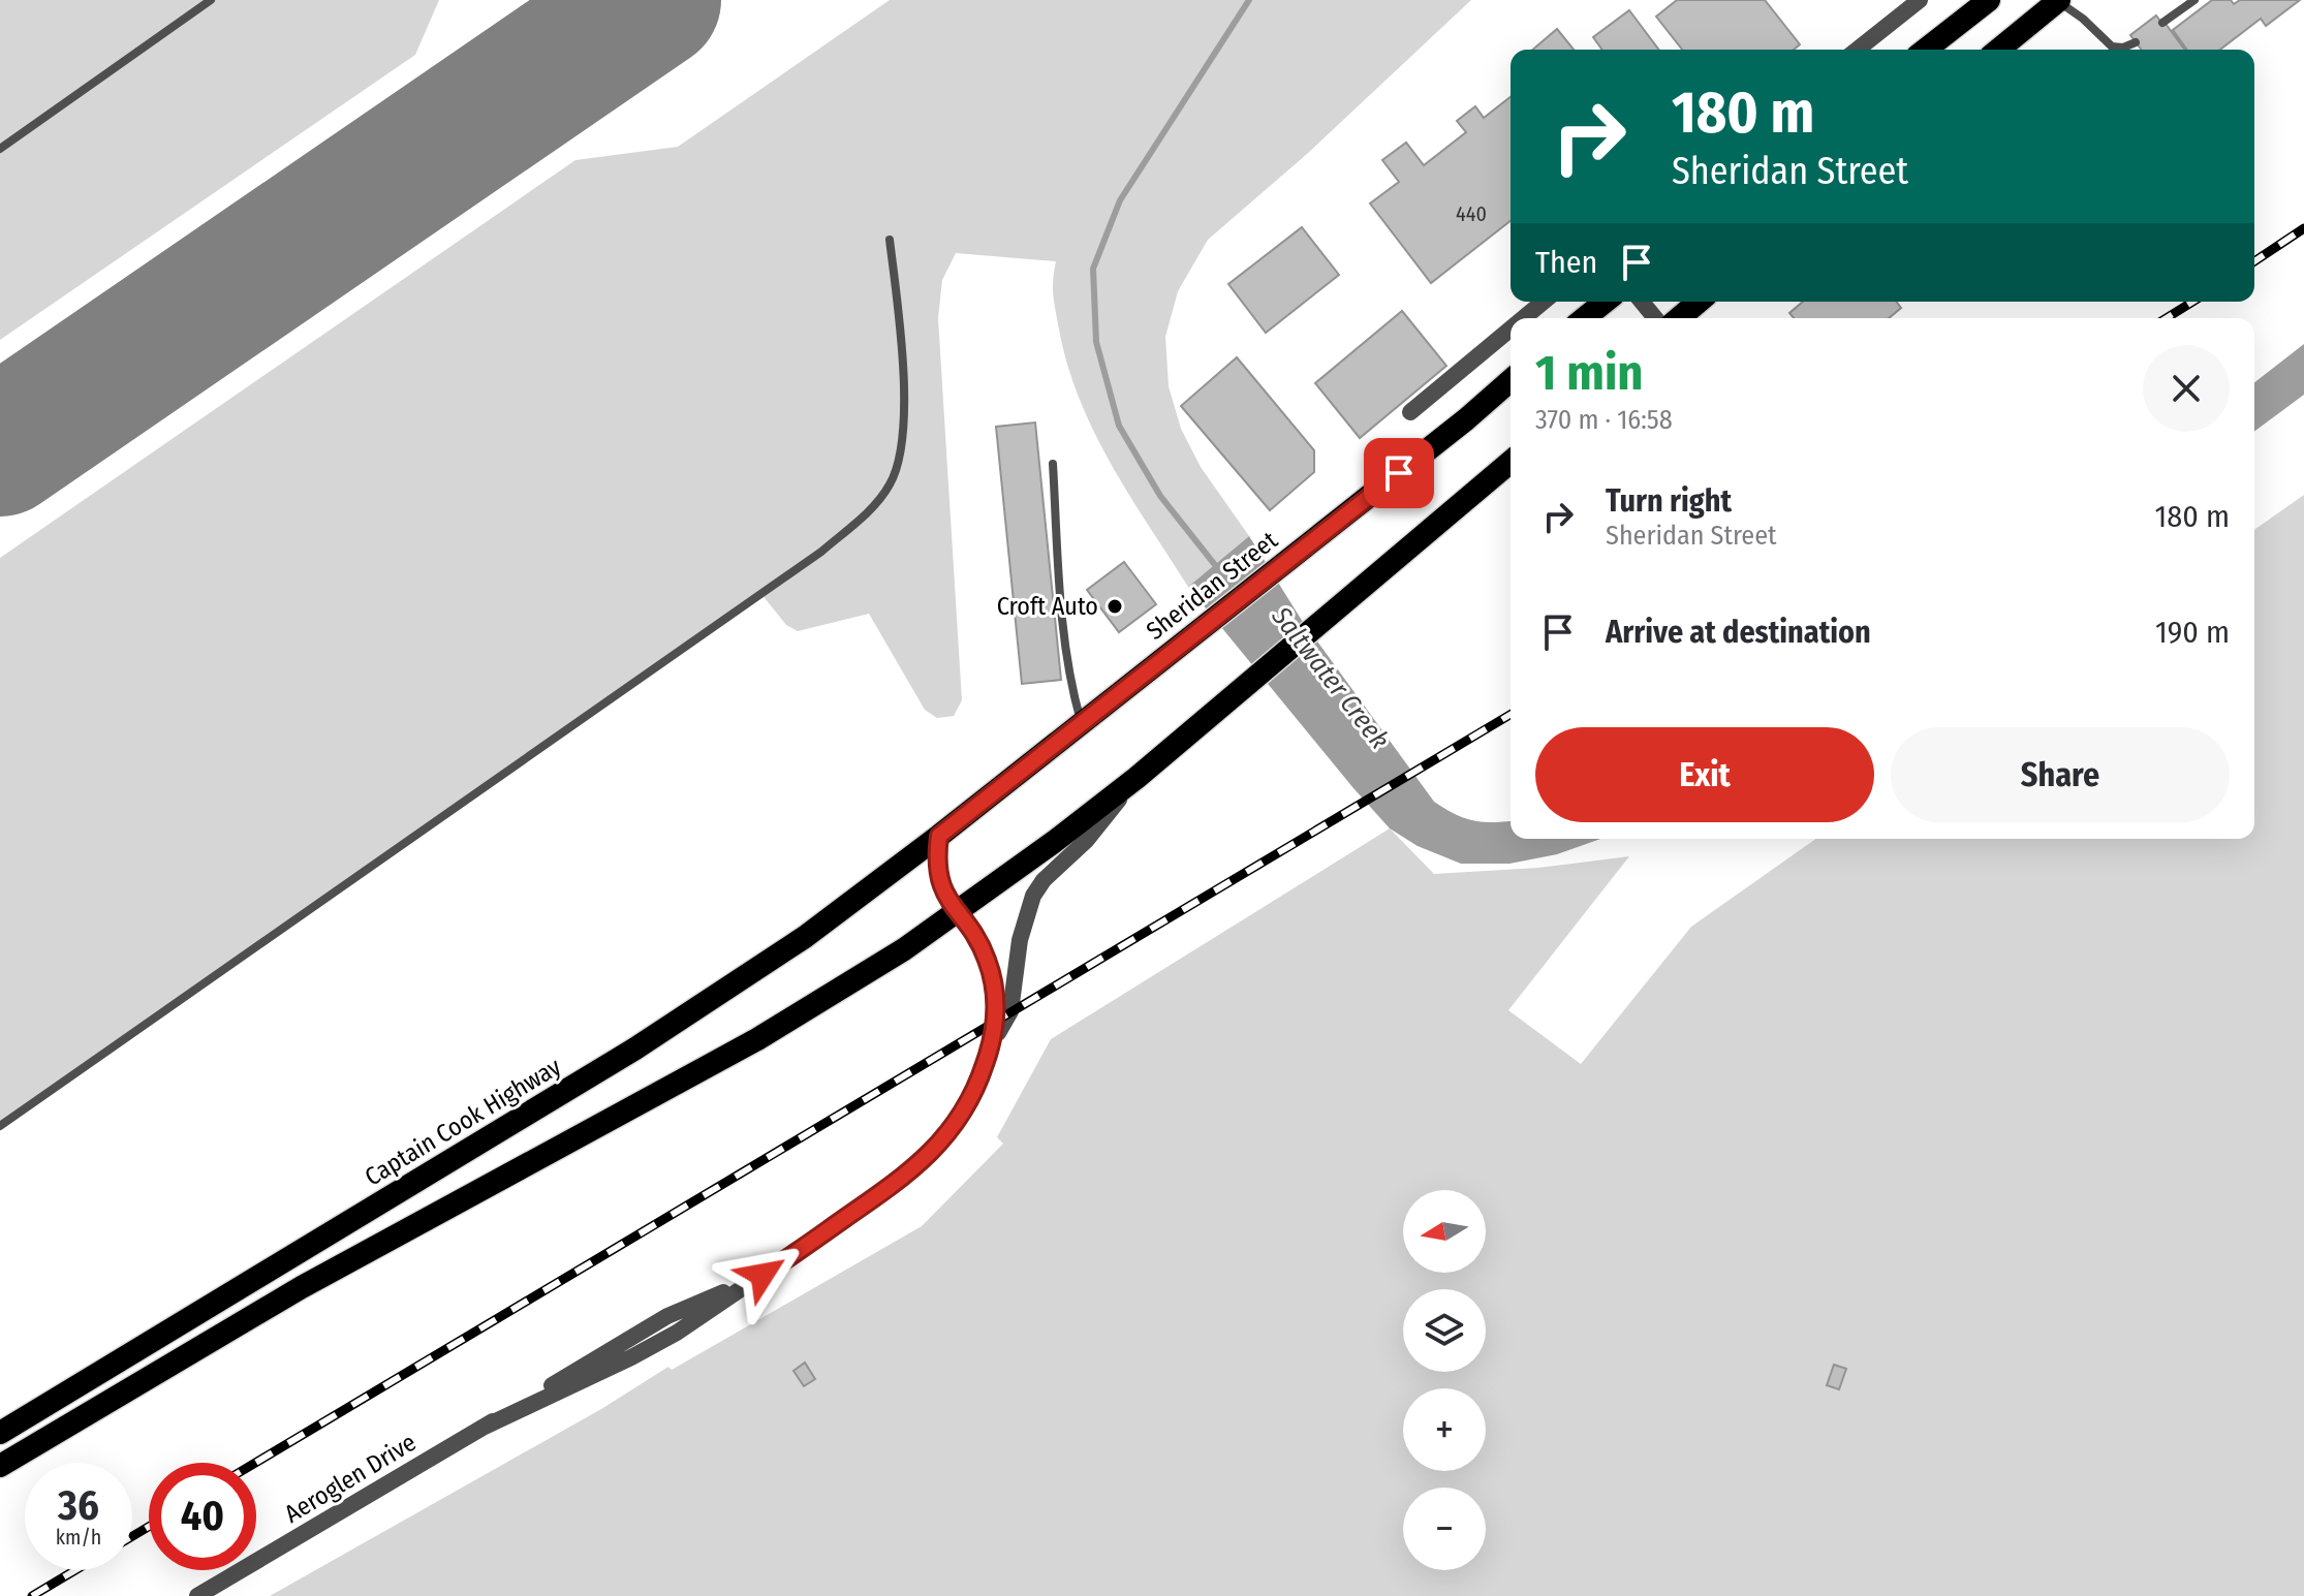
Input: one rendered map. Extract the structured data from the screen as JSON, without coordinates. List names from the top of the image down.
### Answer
{
  "streets": {
    "highway": ["Sheridan Street", "Captain Cook Highway"],
    "street": ["Aeroglen Drive"]
  },
  "crossings": [
    ["Sheridan Street", "Captain Cook Highway"],
    ["Sheridan Street", "Aeroglen Drive"],
    ["Captain Cook Highway", "Aeroglen Drive"]
  ],
  "water": ["Saltwater Creek"],
  "places": ["Croft Auto"],
  "house_numbers": ["440"],
  "north": "left",
  "page": {
    "turn": ["180 m", "Sheridan Street"],
    "then": "Then",
    "heading": ["1 min", "370 m · 16:58"],
    "list": [
      {
        "name": "Turn right",
        "note": "Sheridan Street",
        "value": "180 m"
      },
      {
        "name": "Arrive at destination",
        "value": "190 m"
      }
    ],
    "buttons": ["Exit", "Share"],
    "map_buttons": ["+", "−"],
    "speed": "36 km/h",
    "limit": "40"
  }
}
